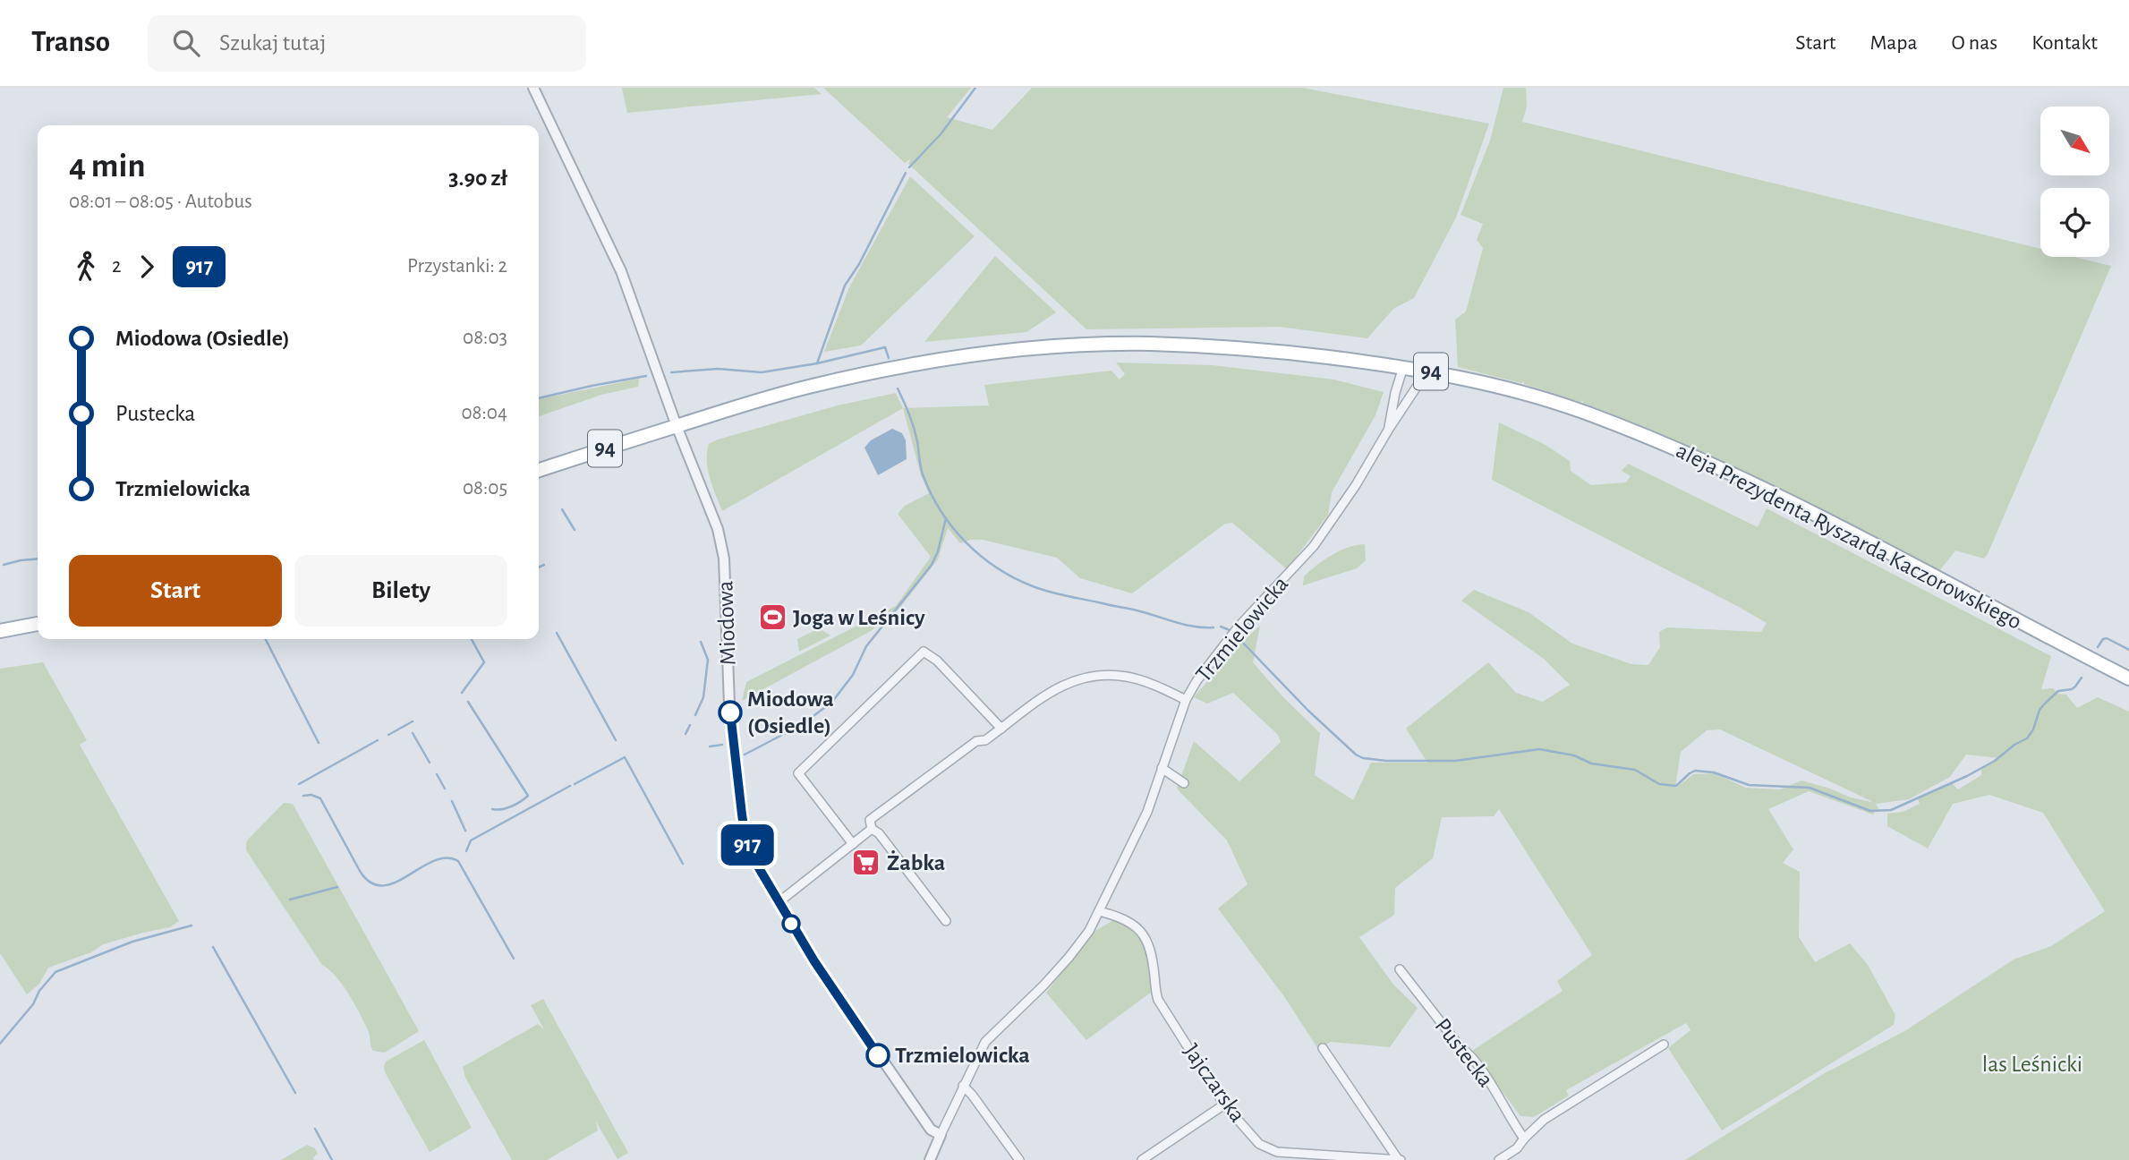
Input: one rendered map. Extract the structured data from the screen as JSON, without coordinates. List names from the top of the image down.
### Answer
{
  "streets": {
    "main road": ["94", "aleja Prezydenta Ryszarda Kaczorowskiego"],
    "street": [
      "Miodowa",
      "Trzmielowicka",
      "Pustecka",
      "Jajczarska"
    ]
  },
  "crossings": [
    ["aleja Prezydenta Ryszarda Kaczorowskiego", "Miodowa"],
    ["aleja Prezydenta Ryszarda Kaczorowskiego", "Trzmielowicka"],
    ["Miodowa", "Trzmielowicka"],
    ["Trzmielowicka", "Jajczarska"]
  ],
  "parks": ["las Leśnicki"],
  "places": {
    "sports": ["Joga w Leśnicy"],
    "other": ["Miodowa (Osiedle)", "Trzmielowicka"],
    "supermarket": ["Żabka"]
  },
  "lines": ["bus line 917"],
  "north": "bottom right",
  "page": {
    "header": "Transo",
    "search": "Szukaj tutaj",
    "nav": [
      "Start",
      "Mapa",
      "O nas",
      "Kontakt"
    ],
    "on_map": "917",
    "heading": ["4 min", "08:01 – 08:05 · Autobus", "3.90 zł"],
    "legs": ["2", "917", "Przystanki: 2"],
    "list": [
      {
        "name": "Miodowa (Osiedle)",
        "value": "08:03"
      },
      {
        "name": "Pustecka",
        "value": "08:04"
      },
      {
        "name": "Trzmielowicka",
        "value": "08:05"
      }
    ],
    "buttons": ["Start", "Bilety"]
  }
}
